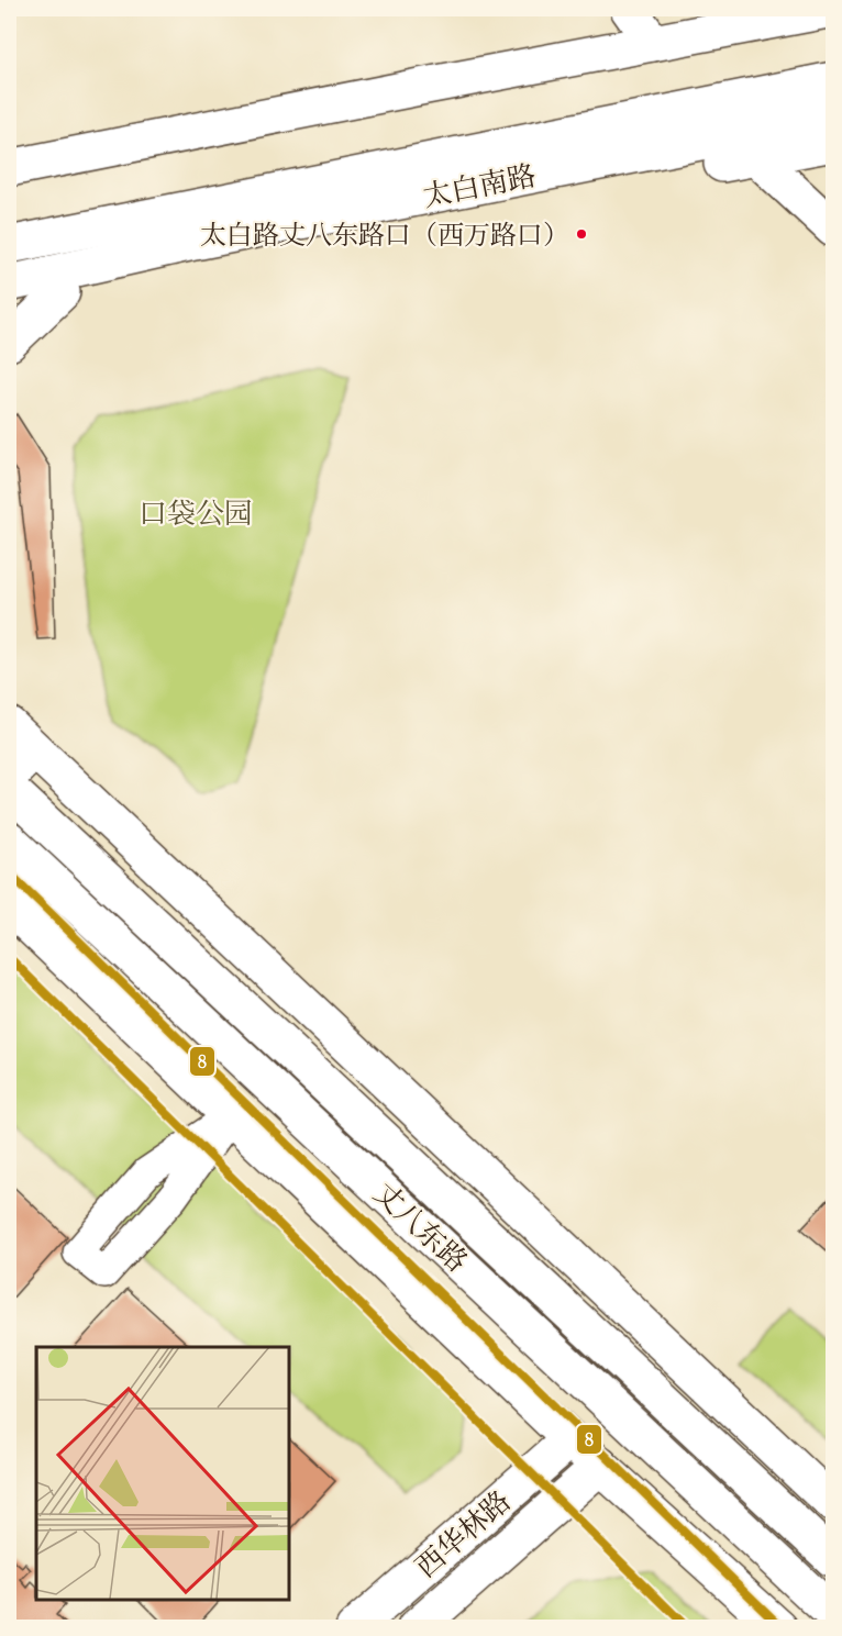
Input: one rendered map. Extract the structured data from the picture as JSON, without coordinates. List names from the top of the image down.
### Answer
{
  "streets": {
    "main road": ["太白南路", "丈八东路", "西华林路"]
  },
  "parks": ["口袋公园"],
  "places": ["太白路丈八东路口（西万路口）"],
  "lines": ["transit line 8"]
}
